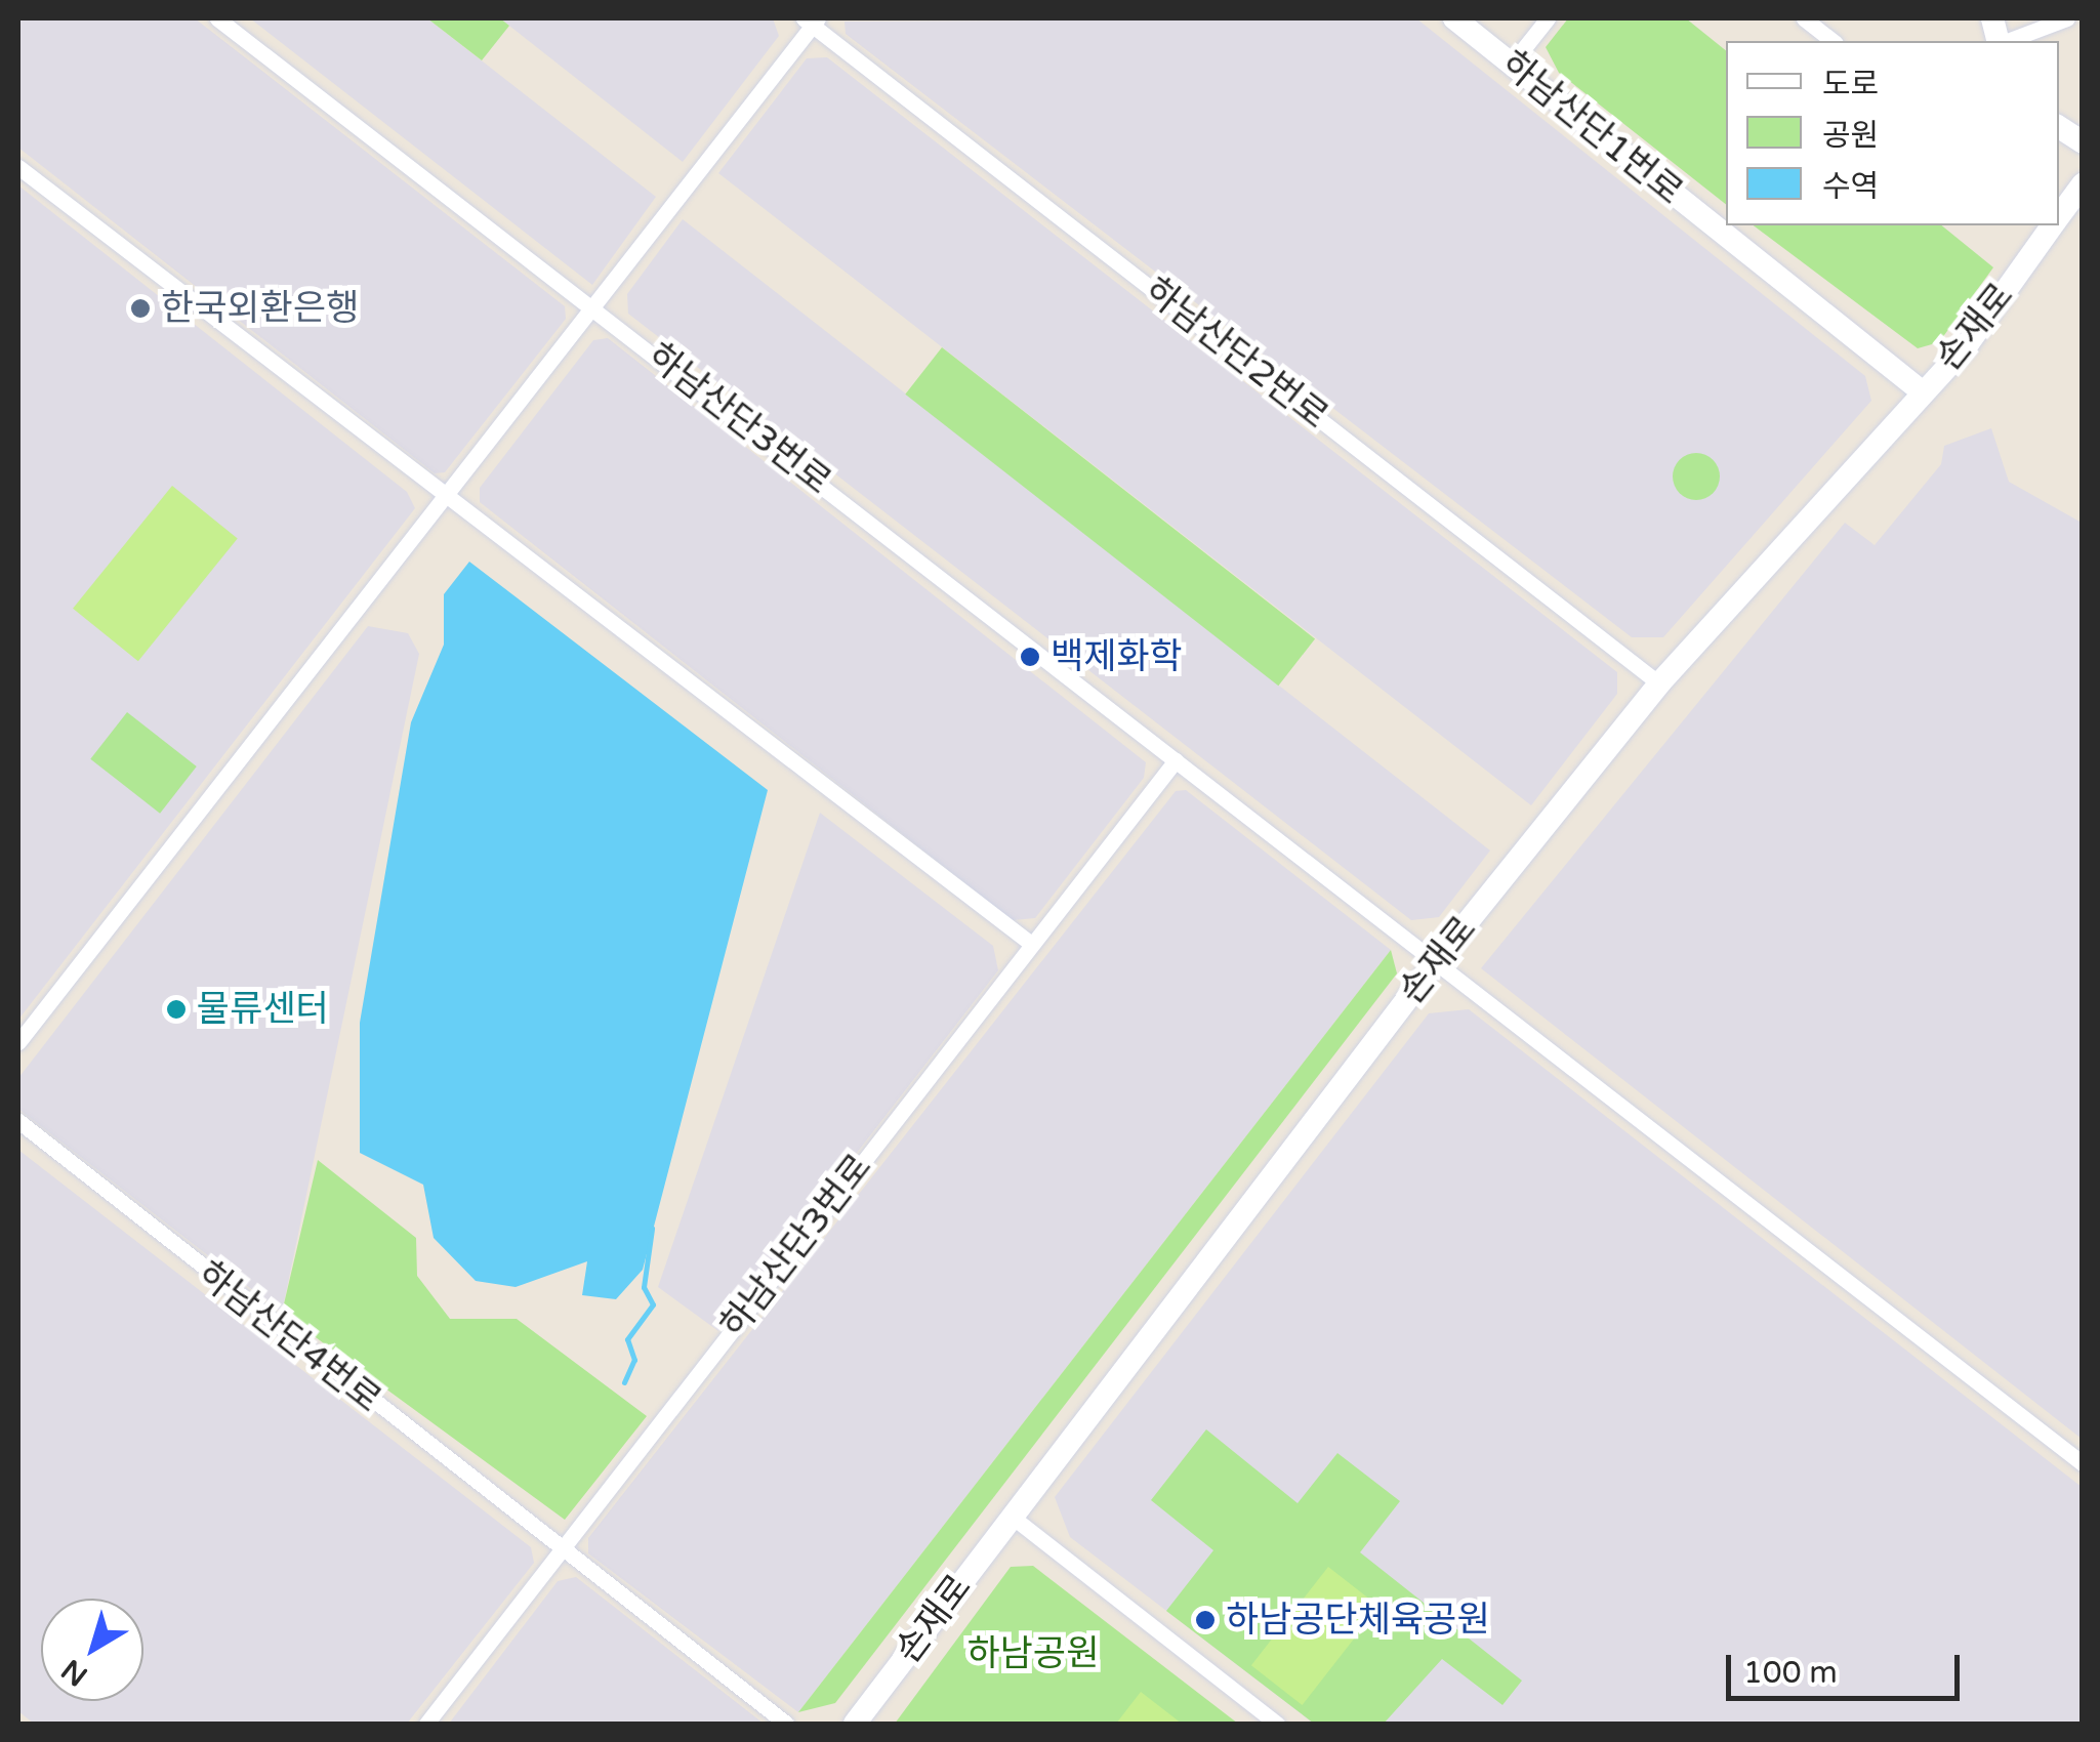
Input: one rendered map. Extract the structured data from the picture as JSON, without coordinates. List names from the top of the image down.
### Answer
{
  "streets": {
    "main road": ["하남산단1번로", "손재로"],
    "street": ["하남산단2번로", "하남산단3번로", "하남산단4번로"]
  },
  "crossings": [
    ["하남산단1번로", "손재로"],
    ["손재로", "하남산단2번로"],
    ["손재로", "하남산단3번로"],
    ["하남산단2번로", "하남산단3번로"],
    ["하남산단3번로", "하남산단4번로"]
  ],
  "parks": ["하남공원"],
  "places": [
    "한국외환은행",
    "백제화학",
    "물류센터",
    "하남공단체육공원"
  ],
  "legend": ["도로", "공원", "수역"],
  "scale_bar": "100 m",
  "north": "bottom left"
}
